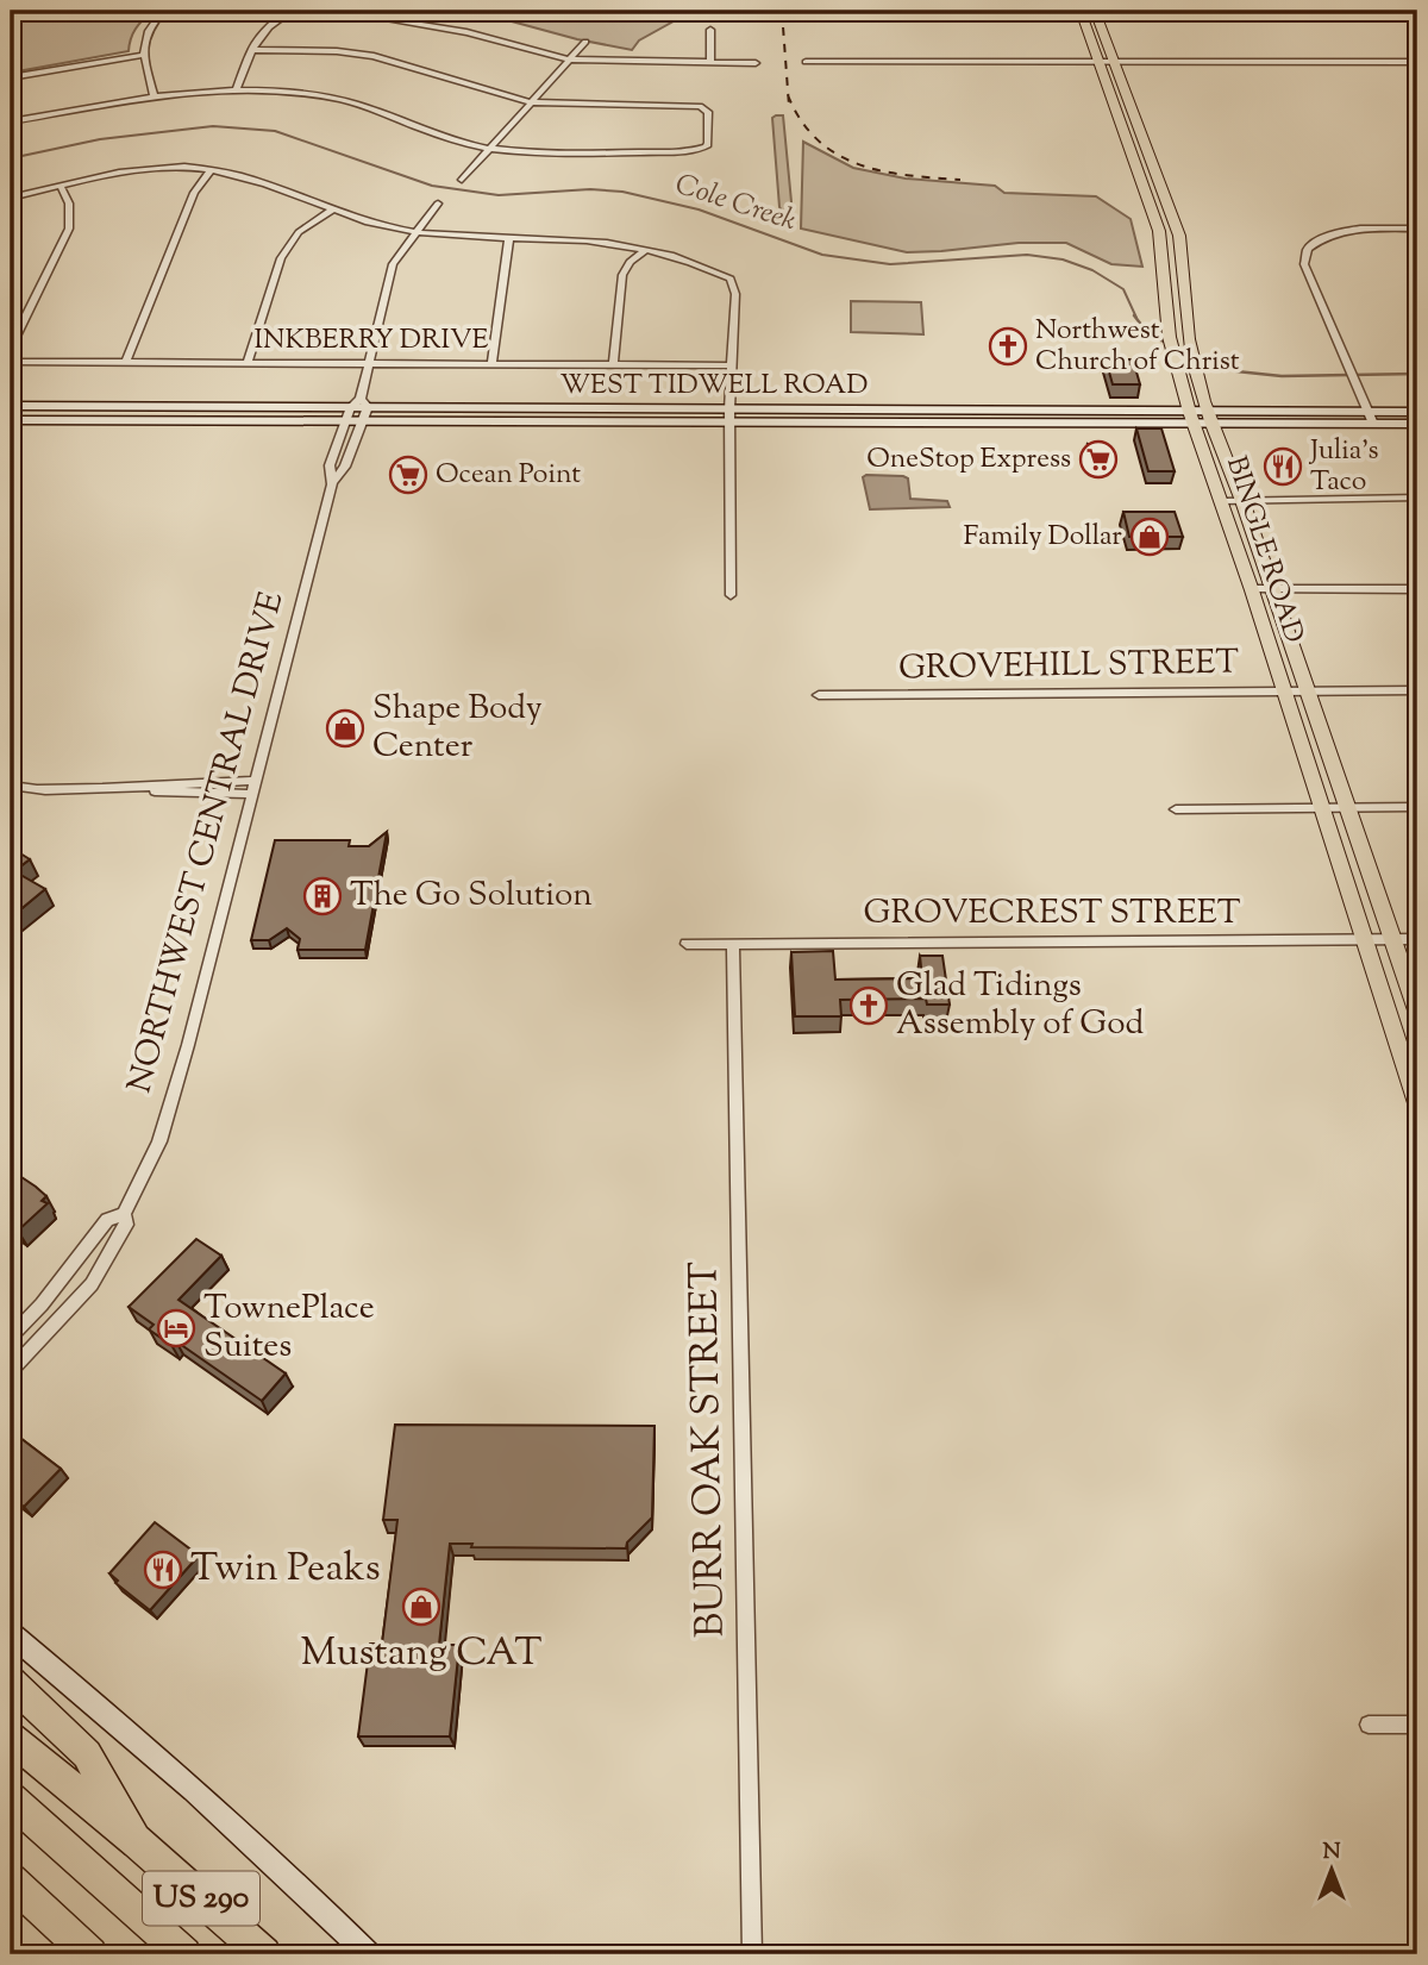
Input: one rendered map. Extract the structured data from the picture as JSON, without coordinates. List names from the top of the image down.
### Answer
{
  "streets": {
    "highway": ["US 290"],
    "main road": ["WEST TIDWELL ROAD", "BINGLE ROAD"],
    "street": [
      "INKBERRY DRIVE",
      "GROVEHILL STREET",
      "NORTHWEST CENTRAL DRIVE",
      "GROVECREST STREET",
      "BURR OAK STREET"
    ]
  },
  "crossings": [
    ["WEST TIDWELL ROAD", "BINGLE ROAD"],
    ["WEST TIDWELL ROAD", "NORTHWEST CENTRAL DRIVE"],
    ["BINGLE ROAD", "GROVEHILL STREET"],
    ["BINGLE ROAD", "GROVECREST STREET"],
    ["GROVECREST STREET", "BURR OAK STREET"]
  ],
  "water": ["Cole Creek"],
  "places": {
    "church": ["Northwest Church of Christ", "Glad Tidings Assembly of God"],
    "supermarket": ["OneStop Express", "Ocean Point"],
    "restaurant": ["Julia's Taco", "Twin Peaks"],
    "shop": ["Family Dollar", "Shape Body Center", "Mustang CAT"],
    "building": ["The Go Solution"],
    "hotel": ["TownePlace Suites"]
  },
  "north": "top"
}
